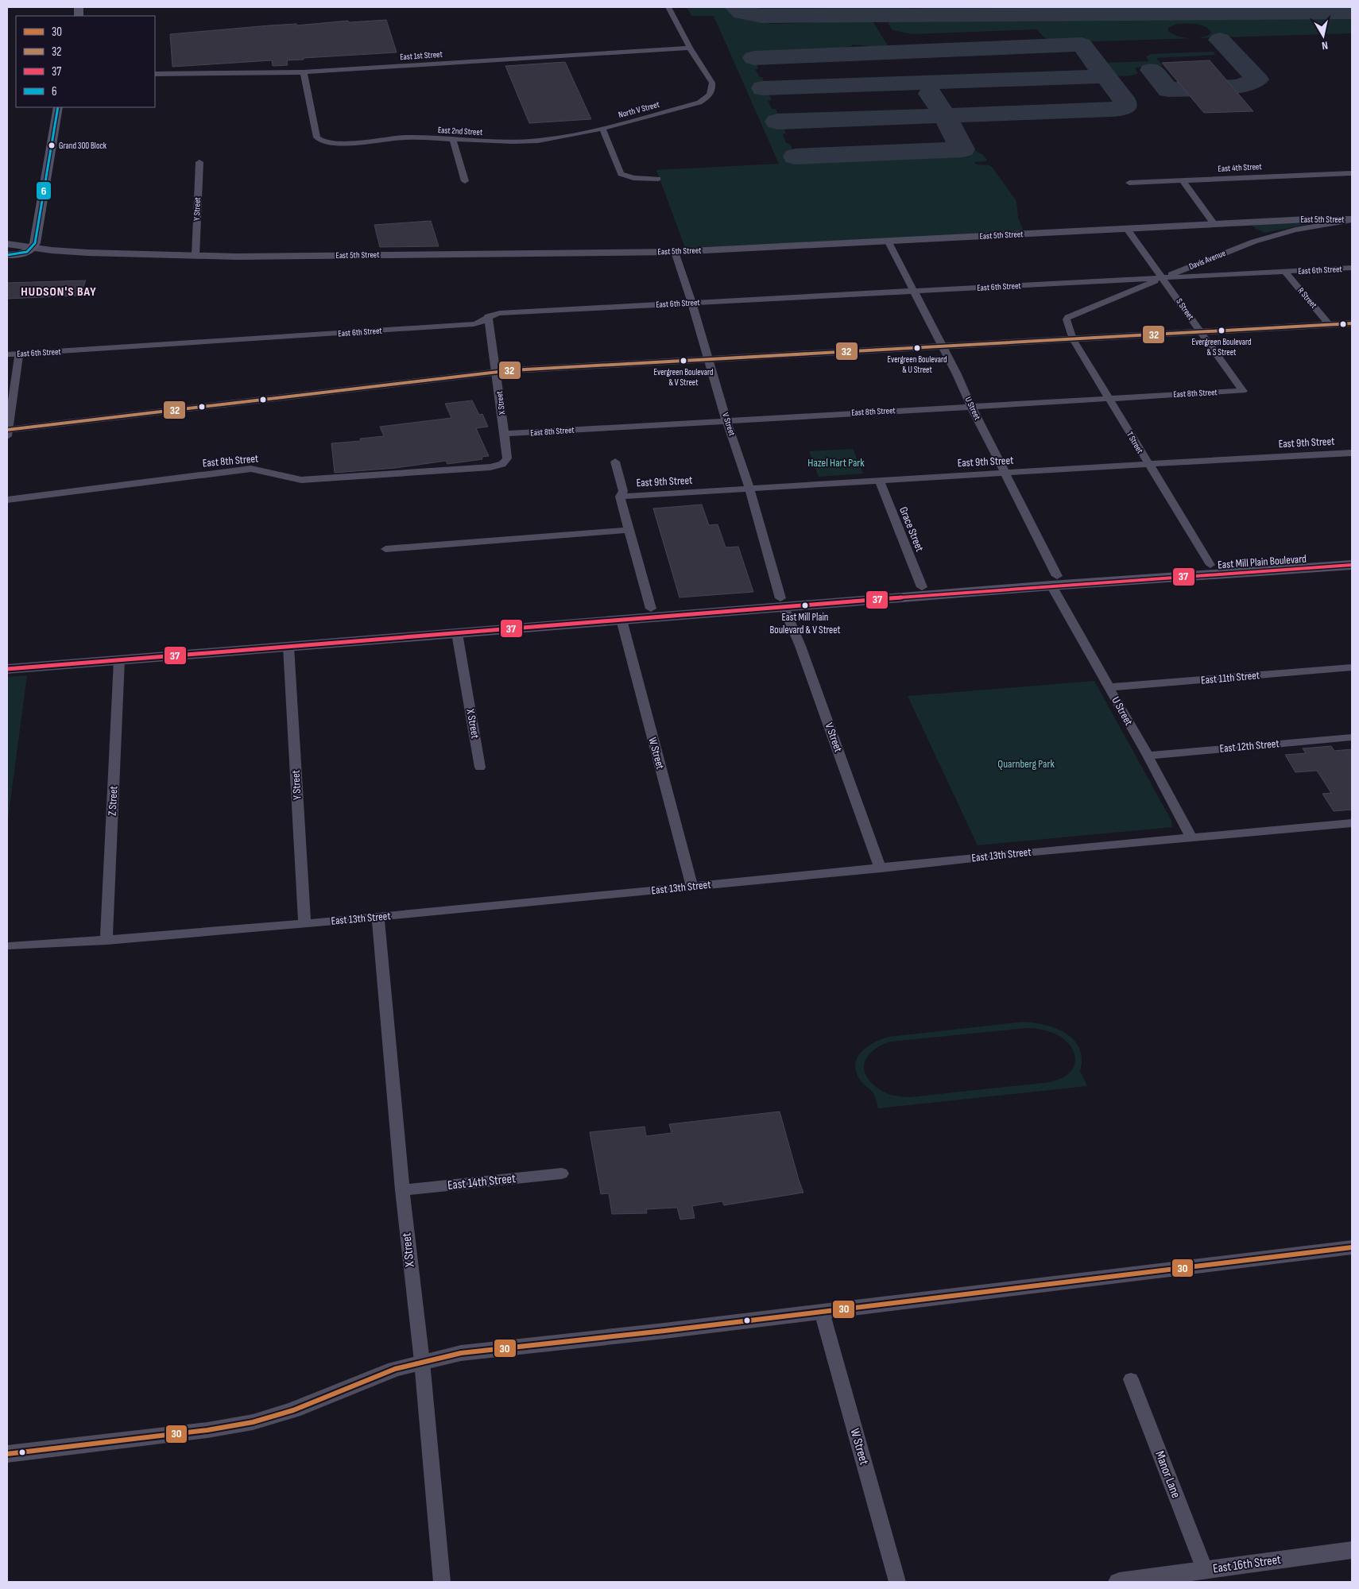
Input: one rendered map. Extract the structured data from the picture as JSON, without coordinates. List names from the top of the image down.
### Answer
{
  "streets": {
    "main road": ["East Mill Plain Boulevard"],
    "street": [
      "East 1st Street",
      "North V Street",
      "East 2nd Street",
      "East 4th Street",
      "Y Street",
      "East 5th Street",
      "Davis Avenue",
      "East 6th Street",
      "R Street",
      "S Street",
      "East 8th Street",
      "X Street",
      "U Street",
      "V Street",
      "T Street",
      "East 9th Street",
      "Grace Street",
      "East 11th Street",
      "East 12th Street",
      "W Street",
      "Z Street",
      "East 13th Street",
      "East 14th Street",
      "Manor Lane",
      "East 16th Street"
    ]
  },
  "crossings": [
    ["East 1st Street", "North V Street"],
    ["East 1st Street", "East 2nd Street"],
    ["North V Street", "East 2nd Street"],
    ["Y Street", "East 5th Street"],
    ["Y Street", "East Mill Plain Boulevard"],
    ["Y Street", "East 13th Street"],
    ["East 5th Street", "Davis Avenue"],
    ["East 5th Street", "S Street"],
    ["East 5th Street", "U Street"],
    ["East 5th Street", "V Street"],
    ["Davis Avenue", "East 6th Street"],
    ["Davis Avenue", "S Street"],
    ["Davis Avenue", "T Street"],
    ["East 6th Street", "R Street"],
    ["East 6th Street", "S Street"],
    ["East 6th Street", "X Street"],
    ["East 6th Street", "U Street"],
    ["East 6th Street", "V Street"],
    ["S Street", "East 8th Street"],
    ["East 8th Street", "X Street"],
    ["East 8th Street", "U Street"],
    ["East 8th Street", "V Street"],
    ["East 8th Street", "T Street"],
    ["X Street", "East Mill Plain Boulevard"],
    ["X Street", "East 13th Street"],
    ["X Street", "East 14th Street"],
    ["U Street", "East 9th Street"],
    ["U Street", "East Mill Plain Boulevard"],
    ["U Street", "East 11th Street"],
    ["U Street", "East 12th Street"],
    ["U Street", "East 13th Street"],
    ["V Street", "East 9th Street"],
    ["V Street", "East Mill Plain Boulevard"],
    ["V Street", "East 13th Street"],
    ["T Street", "East 9th Street"],
    ["T Street", "East Mill Plain Boulevard"],
    ["East 9th Street", "Grace Street"],
    ["Grace Street", "East Mill Plain Boulevard"],
    ["East Mill Plain Boulevard", "W Street"],
    ["East Mill Plain Boulevard", "Z Street"],
    ["W Street", "East 13th Street"],
    ["Z Street", "East 13th Street"],
    ["Manor Lane", "East 16th Street"]
  ],
  "districts": ["HUDSON'S BAY"],
  "parks": ["Hazel Hart Park", "Quarnberg Park"],
  "places": [
    "Grand 300 Block",
    "Evergreen Boulevard & S Street",
    "Evergreen Boulevard & U Street",
    "Evergreen Boulevard & V Street",
    "East Mill Plain Boulevard & V Street"
  ],
  "lines": [
    "transit line 6",
    "transit line 32",
    "transit line 37",
    "transit line 30"
  ],
  "legend": [
    "30",
    "32",
    "37",
    "6"
  ],
  "north": "bottom"
}
